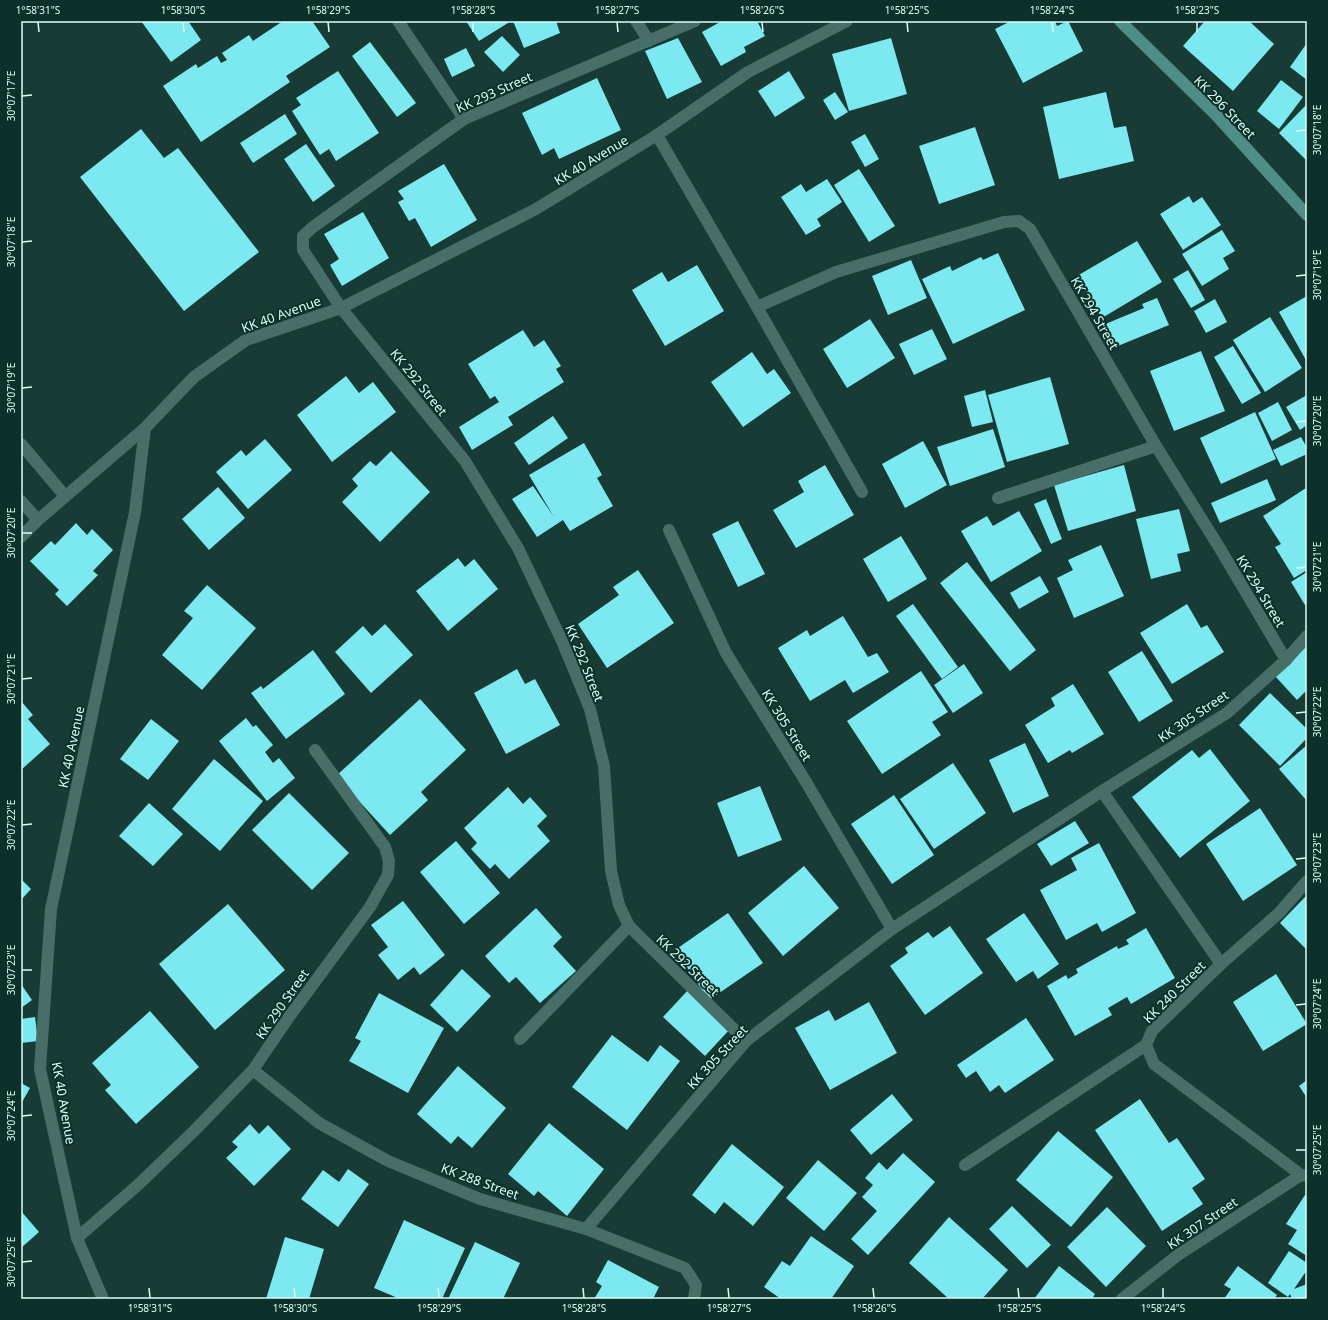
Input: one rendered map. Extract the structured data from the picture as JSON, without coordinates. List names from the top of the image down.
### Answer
{
  "streets": {
    "main road": ["KK 296 Street"],
    "street": [
      "KK 293 Street",
      "KK 40 Avenue",
      "KK 294 Street",
      "KK 292 Street",
      "KK 305 Street",
      "KK 240 Street",
      "KK 290 Street",
      "KK 288 Street",
      "KK 307 Street"
    ]
  },
  "crossings": [
    ["KK 293 Street", "KK 40 Avenue"],
    ["KK 40 Avenue", "KK 292 Street"],
    ["KK 40 Avenue", "KK 290 Street"],
    ["KK 294 Street", "KK 305 Street"],
    ["KK 292 Street", "KK 305 Street"],
    ["KK 305 Street", "KK 288 Street"],
    ["KK 240 Street", "KK 307 Street"],
    ["KK 290 Street", "KK 288 Street"]
  ],
  "coordinates": [
    "1°58'31\"S",
    "1°58'30\"S",
    "1°58'29\"S",
    "1°58'28\"S",
    "1°58'27\"S",
    "1°58'26\"S",
    "1°58'25\"S",
    "1°58'24\"S",
    "1°58'23\"S",
    "30°07'17\"E",
    "30°07'18\"E",
    "30°07'19\"E",
    "30°07'20\"E",
    "30°07'21\"E",
    "30°07'22\"E",
    "30°07'23\"E",
    "30°07'24\"E",
    "30°07'25\"E"
  ]
}
